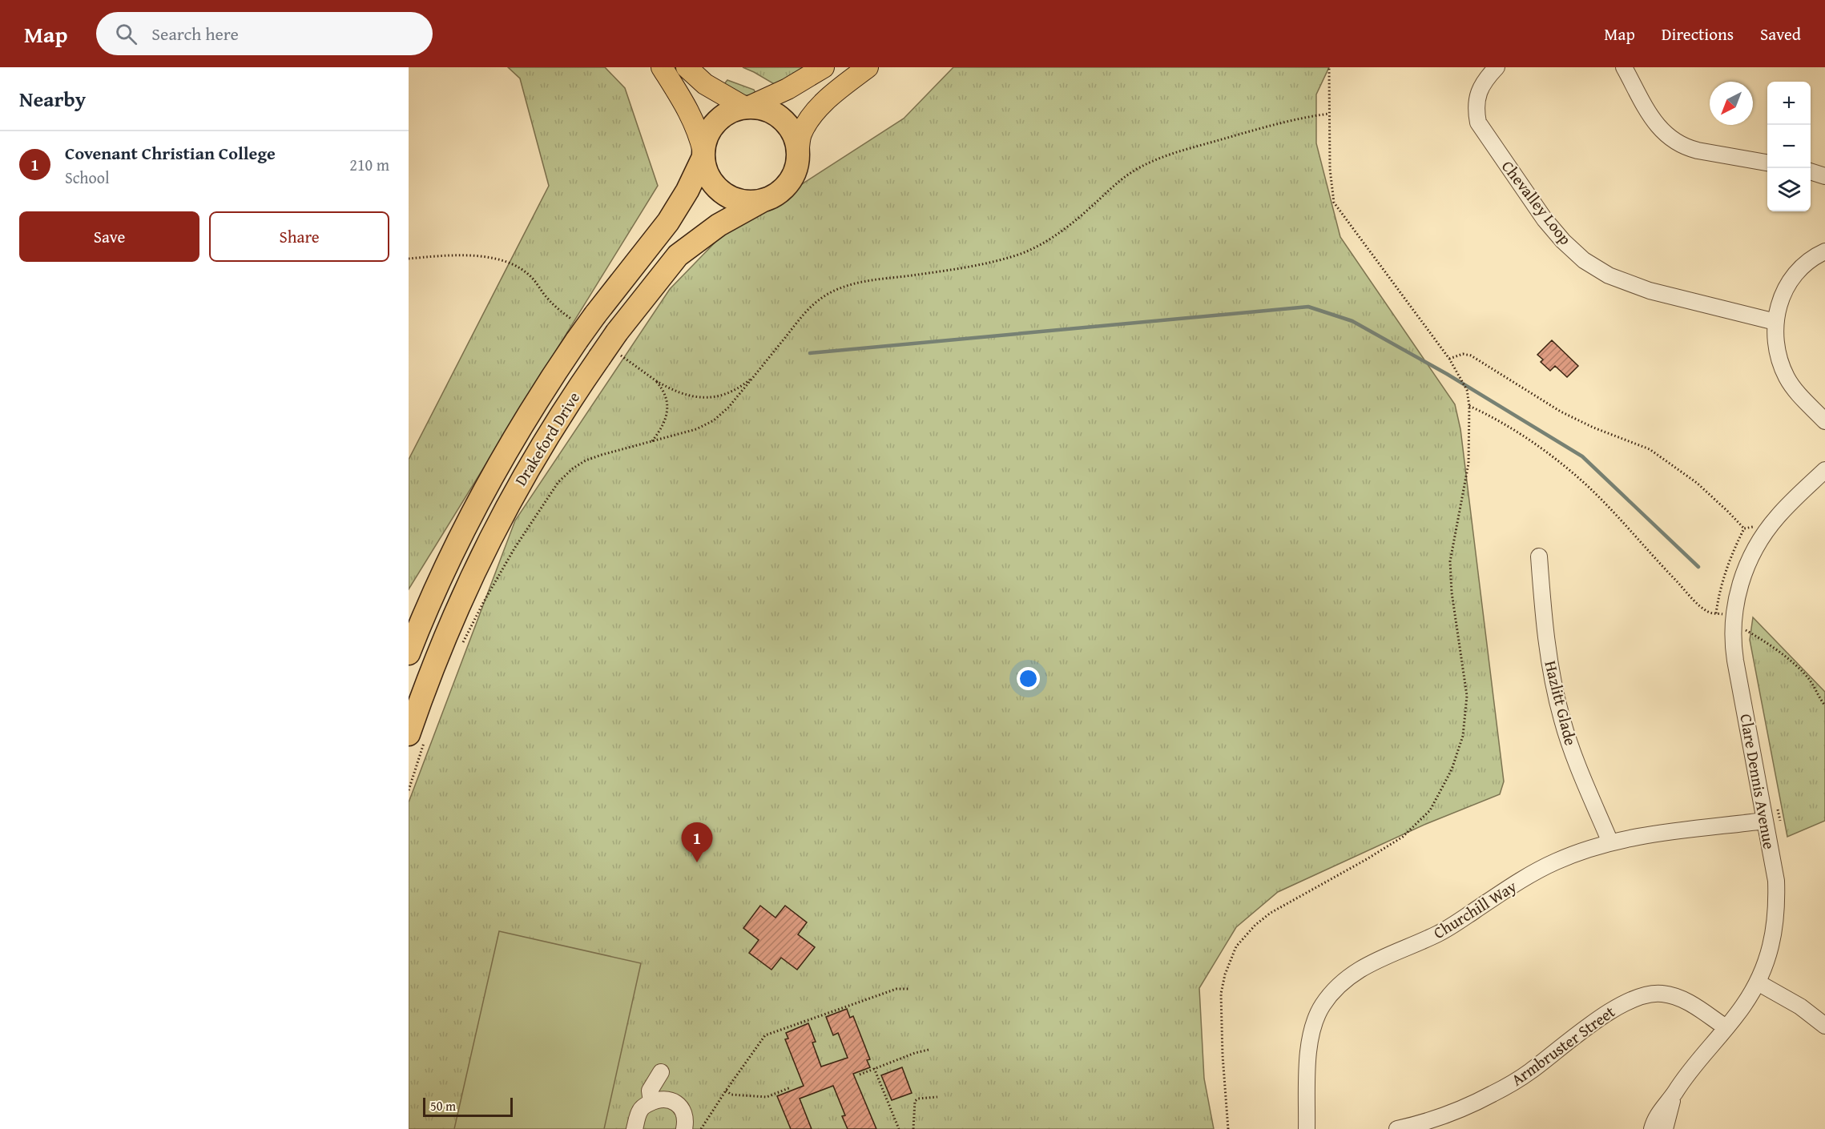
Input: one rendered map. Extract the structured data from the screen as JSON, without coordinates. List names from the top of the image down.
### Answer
{
  "streets": {
    "highway": ["Drakeford Drive"],
    "street": [
      "Chevalley Loop",
      "Hazlitt Glade",
      "Clare Dennis Avenue",
      "Churchill Way",
      "Armbruster Street"
    ]
  },
  "crossings": [
    ["Hazlitt Glade", "Churchill Way"],
    ["Clare Dennis Avenue", "Churchill Way"],
    ["Clare Dennis Avenue", "Armbruster Street"]
  ],
  "scale_bar": "50 m",
  "north": "bottom left",
  "page": {
    "header": "Map",
    "search": "Search here",
    "nav": ["Map", "Directions", "Saved"],
    "heading": "Nearby",
    "map_buttons": ["+", "−"],
    "list": [
      {
        "mark": "1",
        "name": "Covenant Christian College",
        "note": "School",
        "value": "210 m"
      }
    ],
    "buttons": ["Save", "Share"],
    "pins": "1",
    "scale": "50 m"
  }
}
